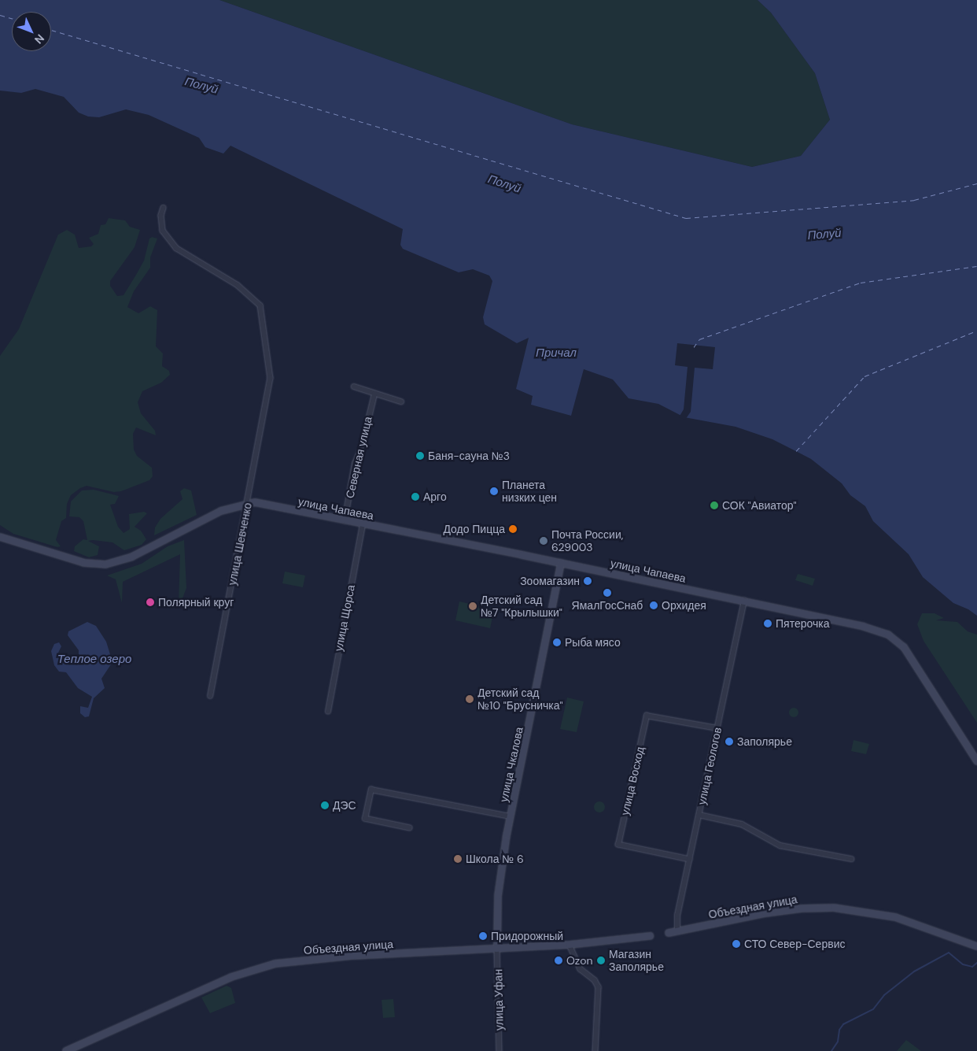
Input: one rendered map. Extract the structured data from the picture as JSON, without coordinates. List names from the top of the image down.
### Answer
{
  "streets": {
    "main road": ["улица Чапаева", "улица Чкалова", "Объездная улица"],
    "street": [
      "Северная улица",
      "улица Шевченко",
      "улица Щорса",
      "улица Геологов",
      "улица Восход",
      "улица Уфан"
    ]
  },
  "crossings": [
    ["Северная улица", "улица Чапаева"],
    ["улица Чапаева", "улица Шевченко"],
    ["улица Чапаева", "улица Щорса"],
    ["улица Чапаева", "улица Чкалова"],
    ["улица Чапаева", "улица Геологов"],
    ["улица Чкалова", "Объездная улица"],
    ["улица Чкалова", "улица Уфан"],
    ["улица Геологов", "улица Восход"],
    ["улица Геологов", "Объездная улица"],
    ["Объездная улица", "улица Уфан"]
  ],
  "water": ["Полуй", "Причал", "Теплое озеро"],
  "places": [
    "Баня-сауна №3",
    "Планета низких цен",
    "Арго",
    "СОК \"Авиатор\"",
    "Додо Пицца",
    "Почта России, 629003",
    "Зоомагазин",
    "ЯмалГосСнаб",
    "Полярный круг",
    "Орхидея",
    "Детский сад №7 \"Крылышки\"",
    "Пятерочка",
    "Рыба мясо",
    "Детский сад №10 \"Брусничка\"",
    "Заполярье",
    "ДЭС",
    "Школа № 6",
    "Придорожный",
    "СТО Север-Сервис",
    "Ozon",
    "Магазин Заполярье"
  ],
  "north": "bottom right"
}
